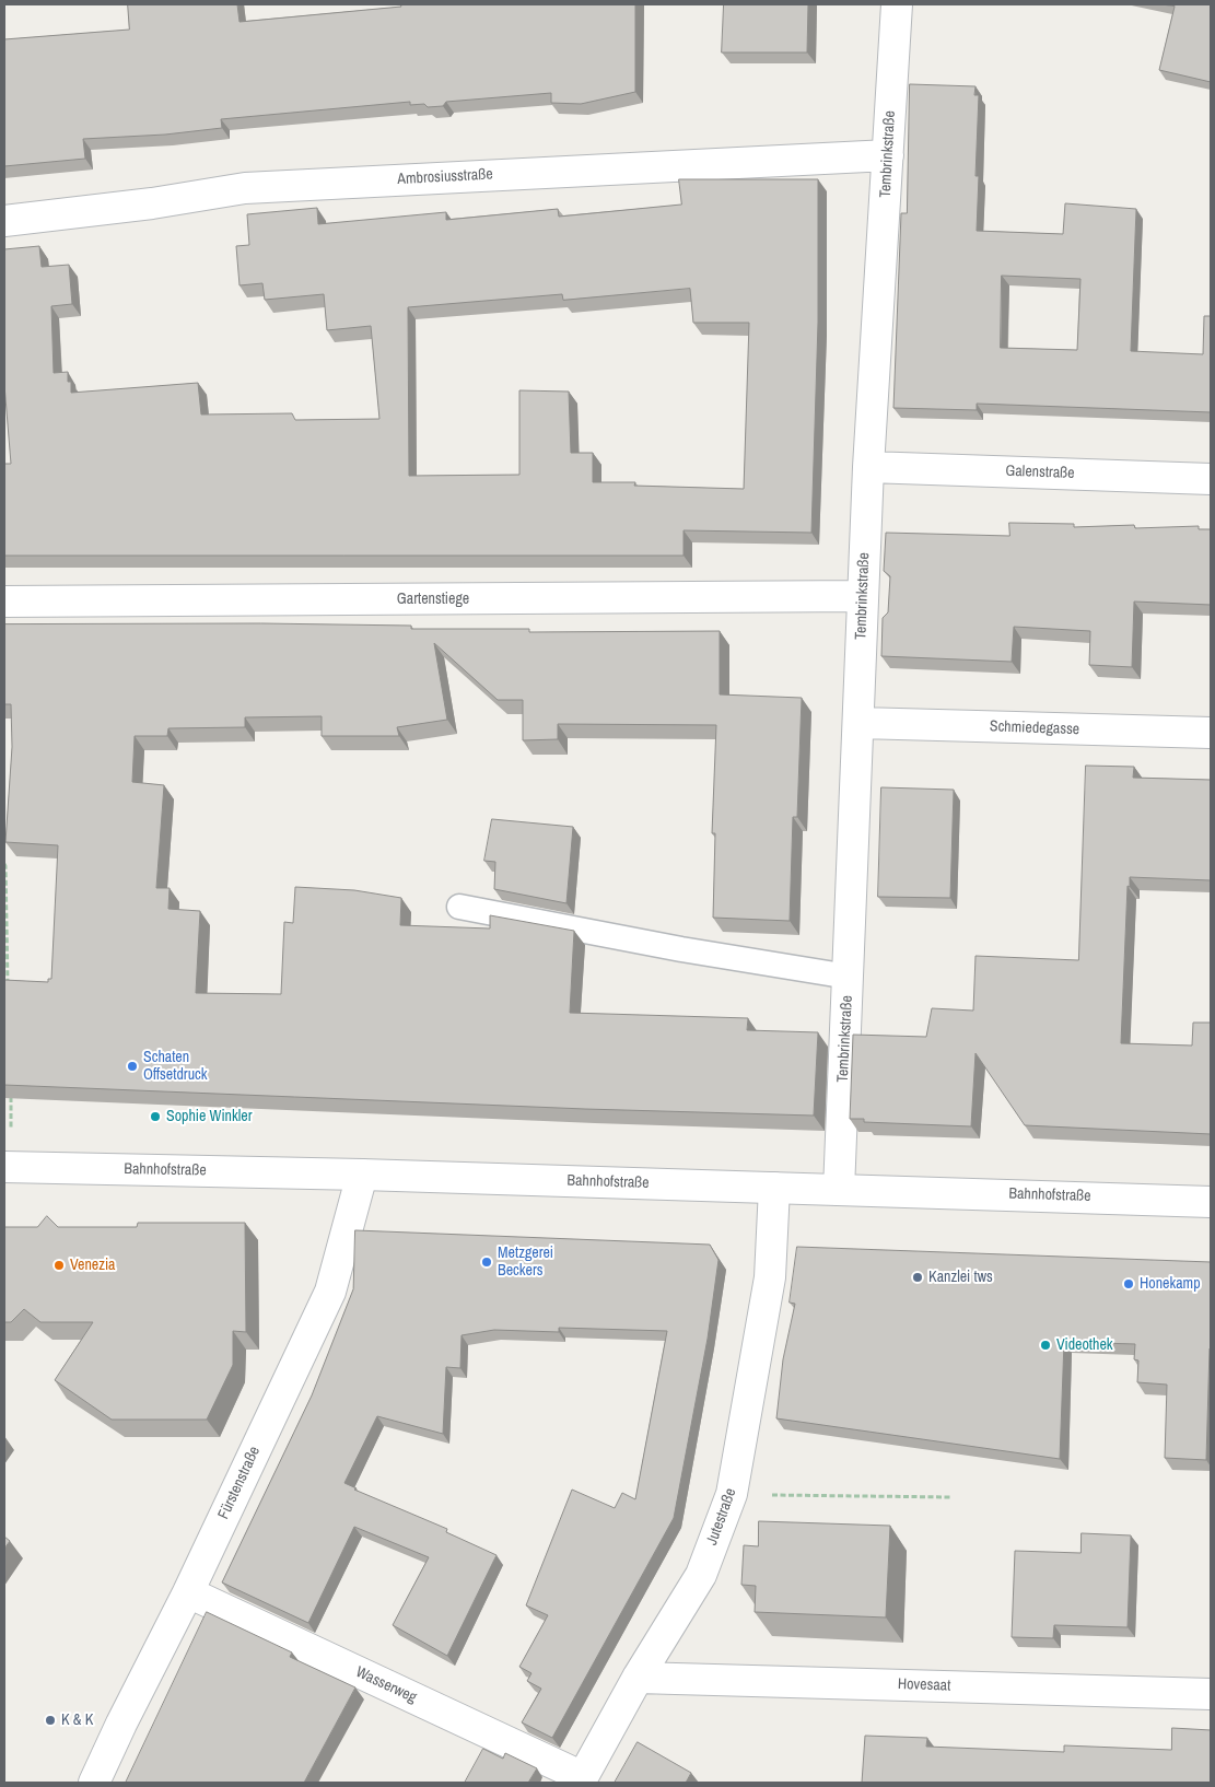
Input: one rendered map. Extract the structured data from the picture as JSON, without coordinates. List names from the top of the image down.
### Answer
{
  "streets": {
    "street": [
      "Tembrinkstraße",
      "Ambrosiusstraße",
      "Galenstraße",
      "Gartenstiege",
      "Schmiedegasse",
      "Bahnhofstraße",
      "Fürstenstraße",
      "Jutestraße",
      "Wasserweg",
      "Hovesaat"
    ]
  },
  "crossings": [
    ["Tembrinkstraße", "Ambrosiusstraße"],
    ["Tembrinkstraße", "Galenstraße"],
    ["Tembrinkstraße", "Gartenstiege"],
    ["Tembrinkstraße", "Schmiedegasse"],
    ["Tembrinkstraße", "Bahnhofstraße"],
    ["Bahnhofstraße", "Fürstenstraße"],
    ["Bahnhofstraße", "Jutestraße"],
    ["Fürstenstraße", "Wasserweg"],
    ["Jutestraße", "Wasserweg"],
    ["Jutestraße", "Hovesaat"]
  ],
  "places": [
    "Schaten Offsetdruck",
    "Sophie Winkler",
    "Metzgerei Beckers",
    "Venezia",
    "Kanzlei tws",
    "Honekamp",
    "Videothek",
    "K & K"
  ]
}
